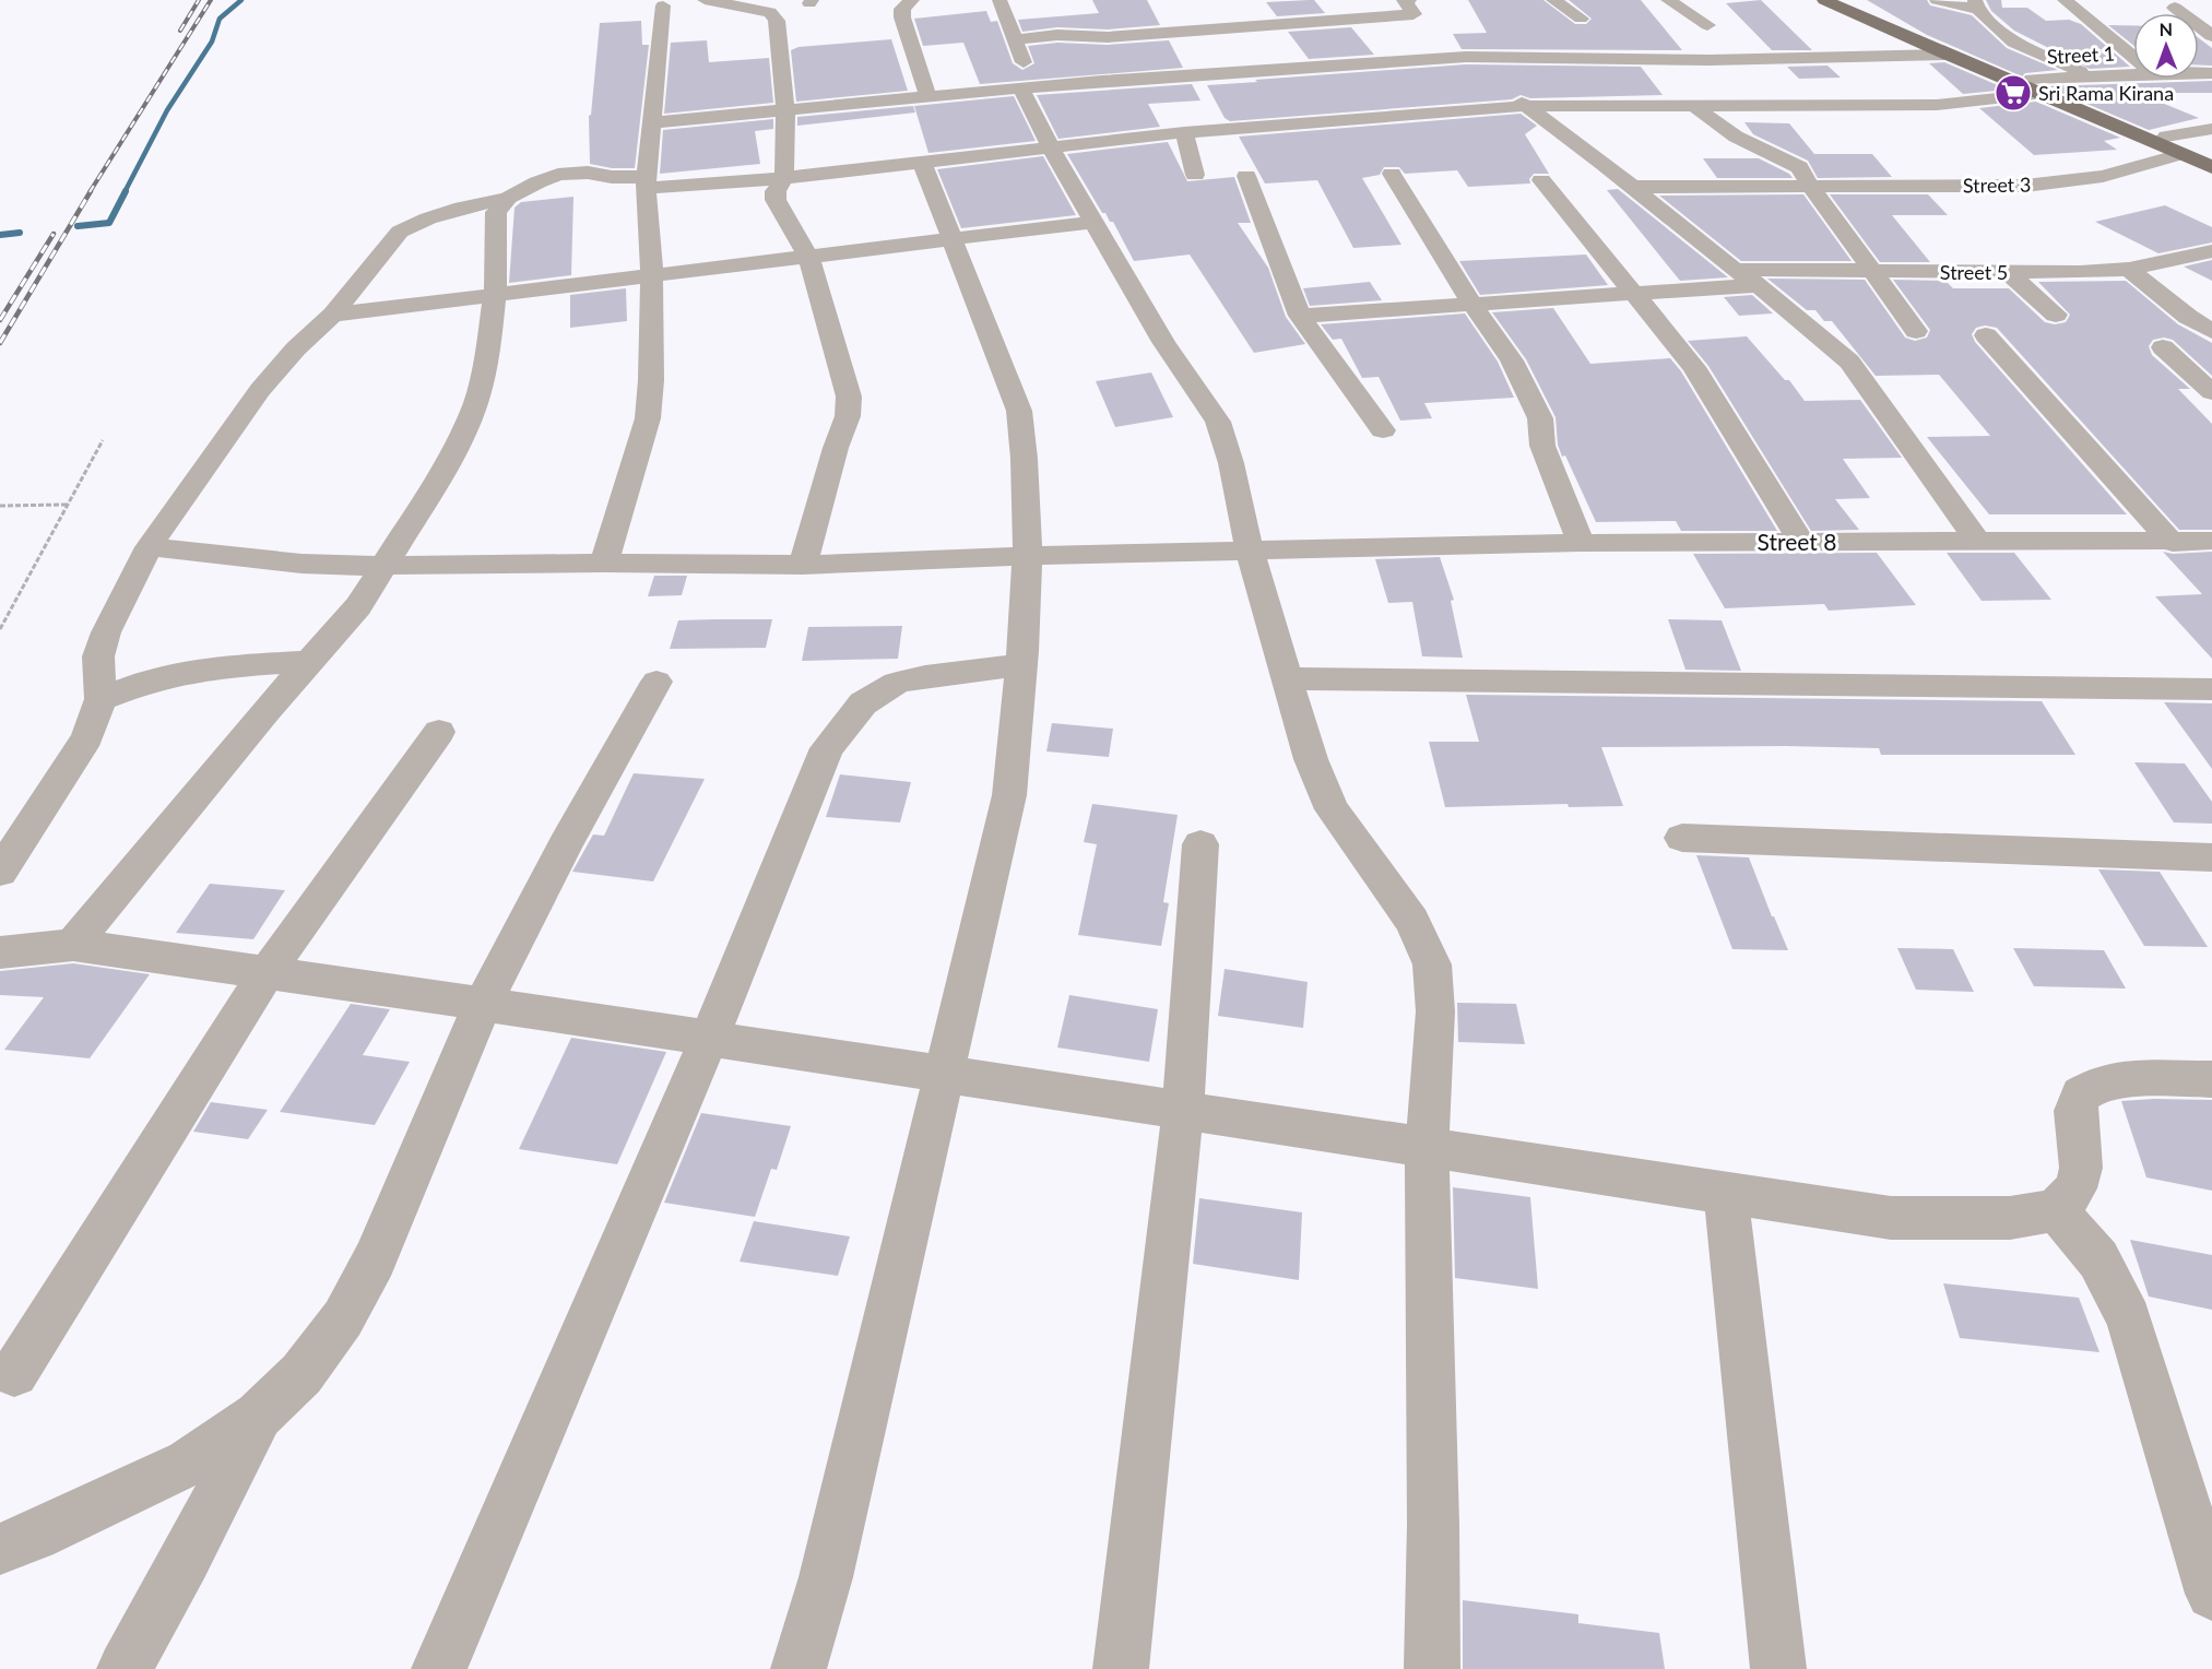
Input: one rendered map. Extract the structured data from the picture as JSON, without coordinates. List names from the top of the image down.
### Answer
{
  "streets": {
    "street": [
      "Street 1",
      "Street 3",
      "Street 5",
      "Street 8"
    ]
  },
  "crossings": [
    ["Street 1", "Street 8"]
  ],
  "places": {
    "supermarket": ["Sri Rama Kirana"]
  },
  "north": "top"
}
